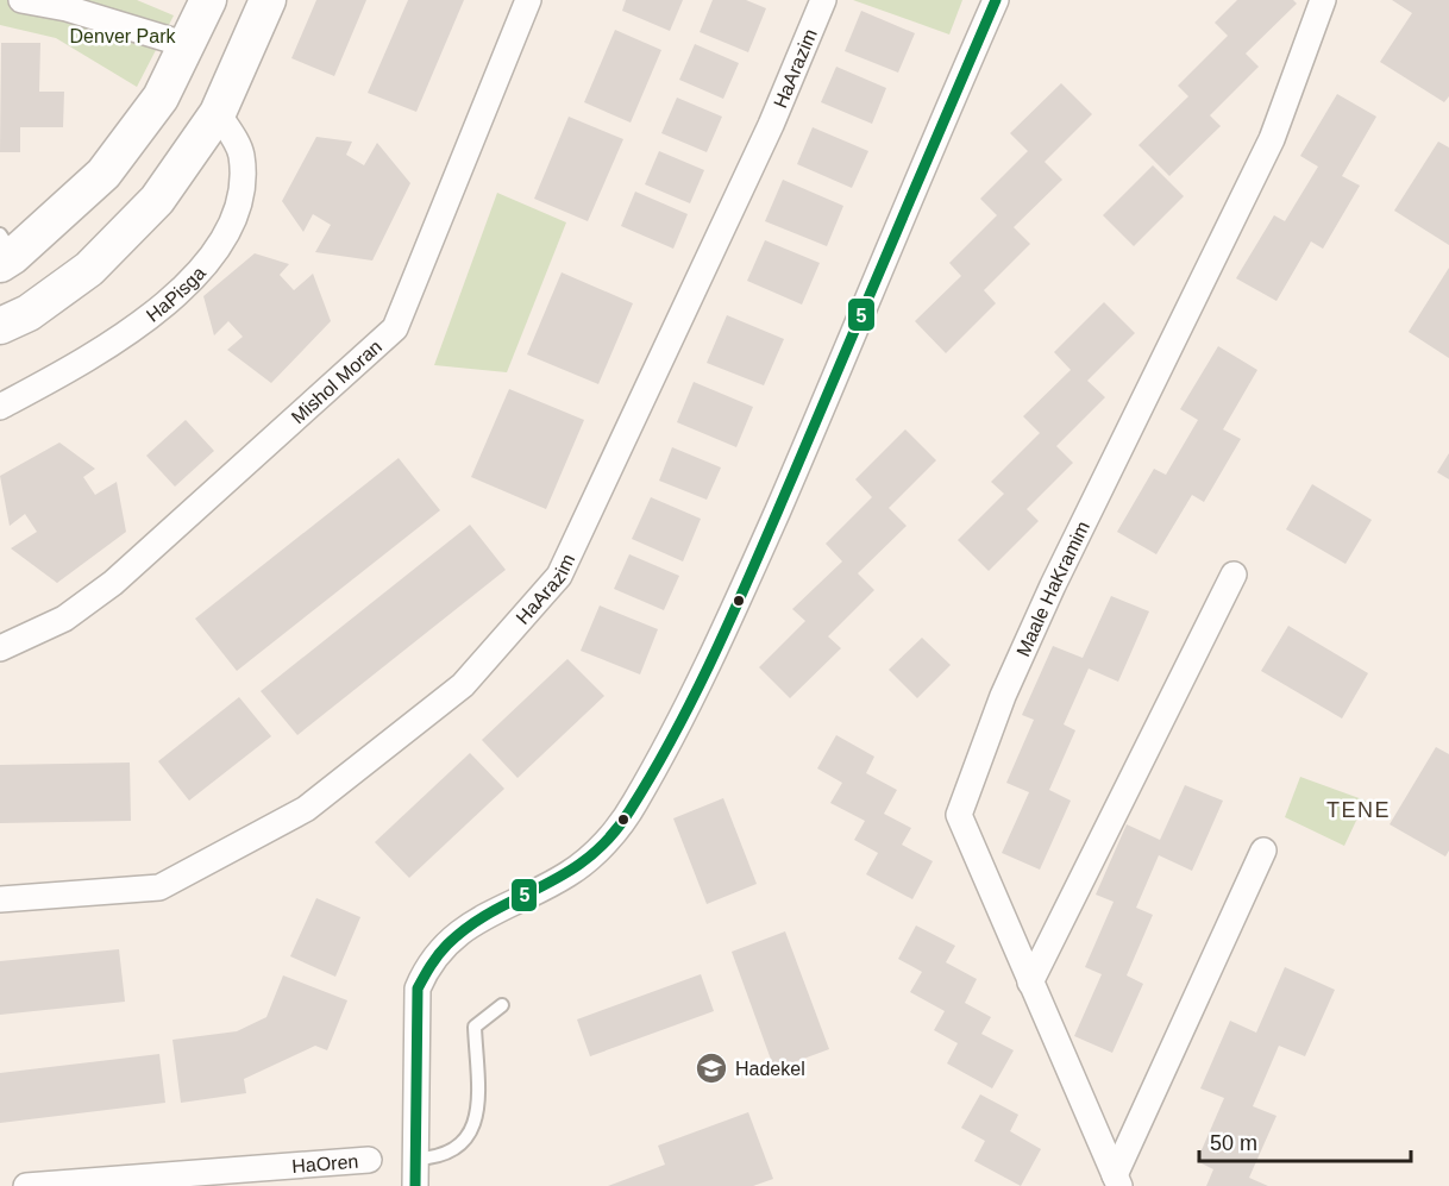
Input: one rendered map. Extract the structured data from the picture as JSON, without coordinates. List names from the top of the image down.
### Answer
{
  "streets": {
    "street": [
      "HaArazim",
      "HaPisga",
      "Mishol Moran",
      "Maale HaKramim",
      "HaOren"
    ]
  },
  "districts": ["TENE"],
  "parks": ["Denver Park"],
  "places": {
    "school or university": ["Hadekel"]
  },
  "lines": ["transit line 5"],
  "scale_bar": "50 m"
}
